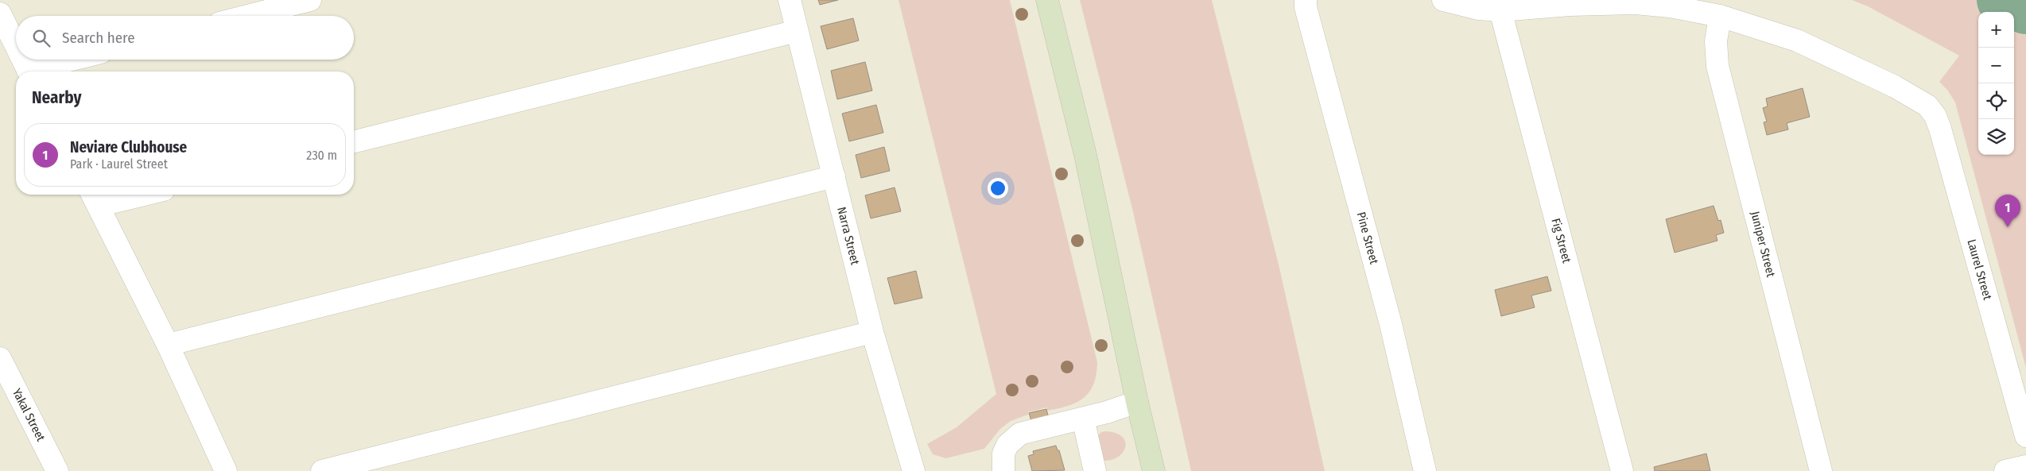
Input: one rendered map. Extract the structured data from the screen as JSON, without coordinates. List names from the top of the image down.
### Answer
{
  "streets": {
    "street": [
      "Narra Street",
      "Pine Street",
      "Fig Street",
      "Juniper Street",
      "Laurel Street",
      "Yakal Street"
    ]
  },
  "crossings": [
    ["Juniper Street", "Laurel Street"]
  ],
  "page": {
    "map_buttons": ["+", "−"],
    "search": "Search here",
    "heading": "Nearby",
    "list": [
      {
        "mark": "1",
        "name": "Neviare Clubhouse",
        "note": "Park · Laurel Street",
        "value": "230 m"
      }
    ],
    "pins": "1"
  }
}
